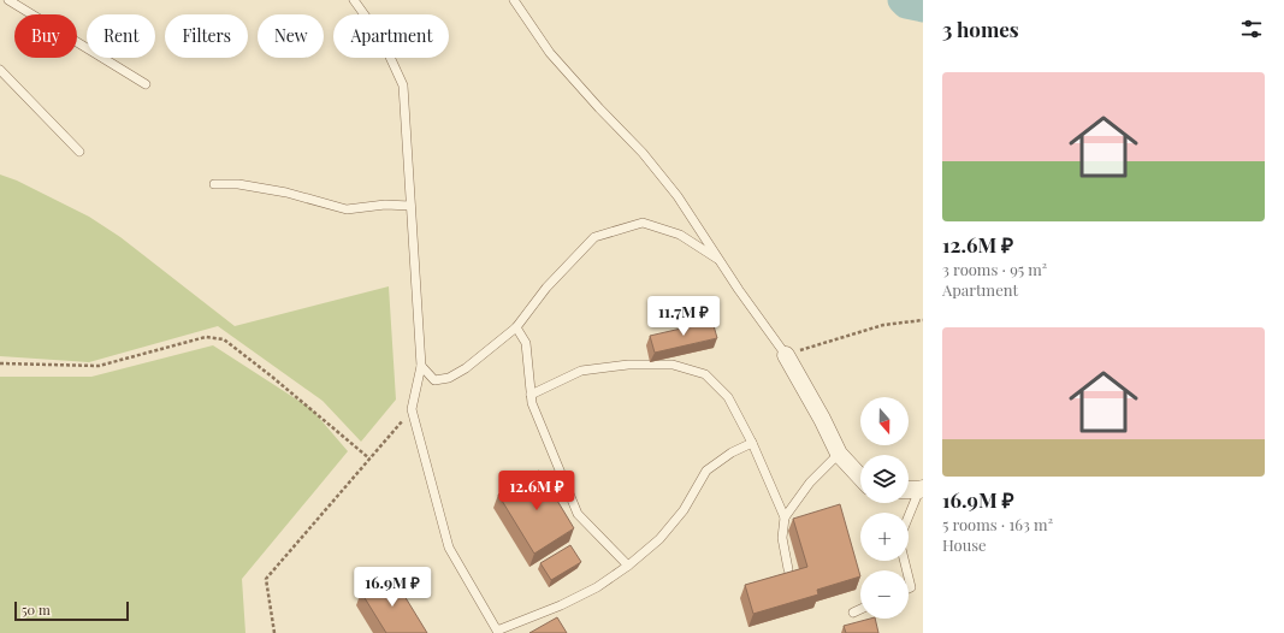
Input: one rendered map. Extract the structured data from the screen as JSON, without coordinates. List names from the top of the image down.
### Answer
{
  "scale_bar": "50 m",
  "north": "bottom",
  "page": {
    "heading": "3 homes",
    "chip": [
      "Buy",
      "Rent",
      "Filters",
      "New",
      "Apartment"
    ],
    "list": [
      {
        "name": "12.6M ₽",
        "note": "3 rooms · 95 m² · Apartment"
      },
      {
        "name": "16.9M ₽",
        "note": "5 rooms · 163 m² · House"
      }
    ],
    "price": ["11.7M ₽", "12.6M ₽", "16.9M ₽"],
    "map_buttons": ["+", "−"],
    "scale": "50 m"
  }
}
